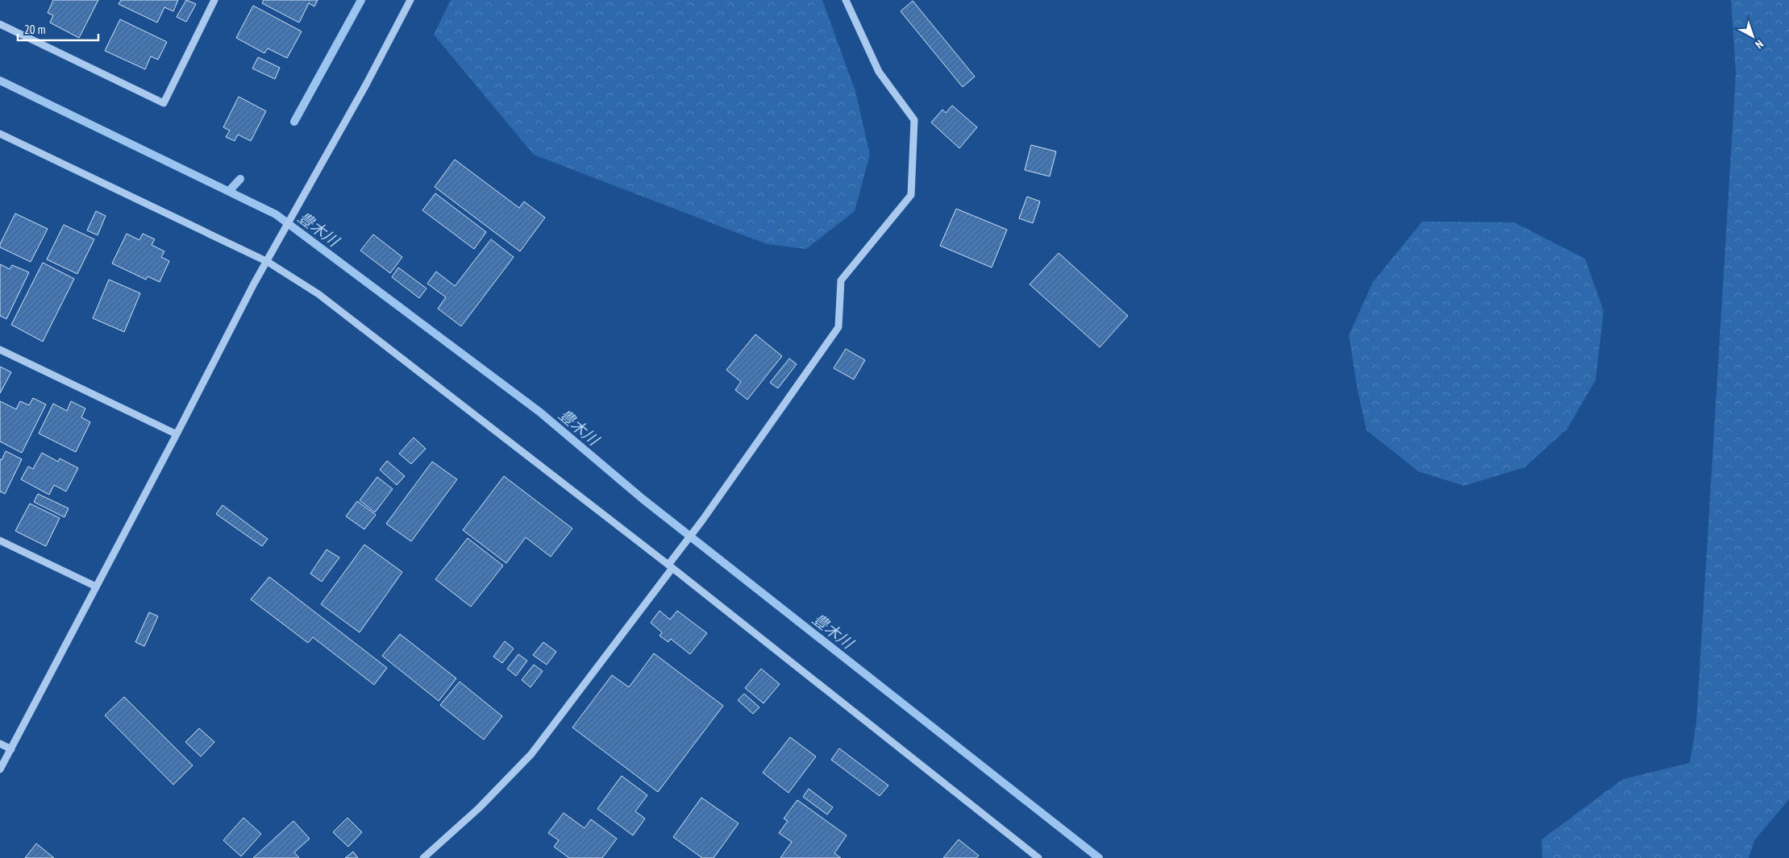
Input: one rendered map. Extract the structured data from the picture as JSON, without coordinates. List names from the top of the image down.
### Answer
{
  "water": ["豊木川"],
  "scale_bar": "20 m",
  "north": "bottom right"
}
